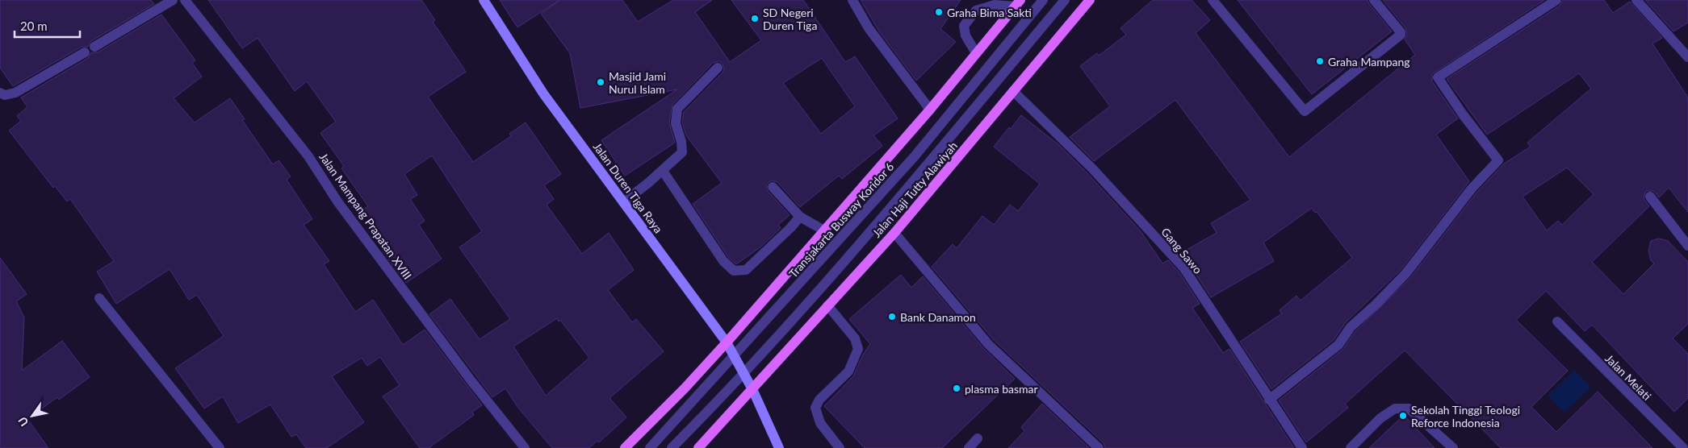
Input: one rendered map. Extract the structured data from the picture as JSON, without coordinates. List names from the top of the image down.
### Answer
{
  "streets": {
    "main road": ["Jalan Duren Tiga Raya", "Jalan Haji Tutty Alawiyah"],
    "street": [
      "Jalan Mampang Prapatan XVIII",
      "Transjakarta Busway Koridor 6",
      "Gang Sawo",
      "Jalan Melati"
    ]
  },
  "crossings": [
    ["Jalan Duren Tiga Raya", "Jalan Haji Tutty Alawiyah"],
    ["Jalan Duren Tiga Raya", "Transjakarta Busway Koridor 6"],
    ["Jalan Haji Tutty Alawiyah", "Gang Sawo"]
  ],
  "places": [
    "Graha Bima Sakti",
    "SD Negeri Duren Tiga",
    "Graha Mampang",
    "Masjid Jami Nurul Islam",
    "Bank Danamon",
    "plasma basmar",
    "Sekolah Tinggi Teologi Reforce Indonesia"
  ],
  "scale_bar": "20 m",
  "north": "bottom left"
}
